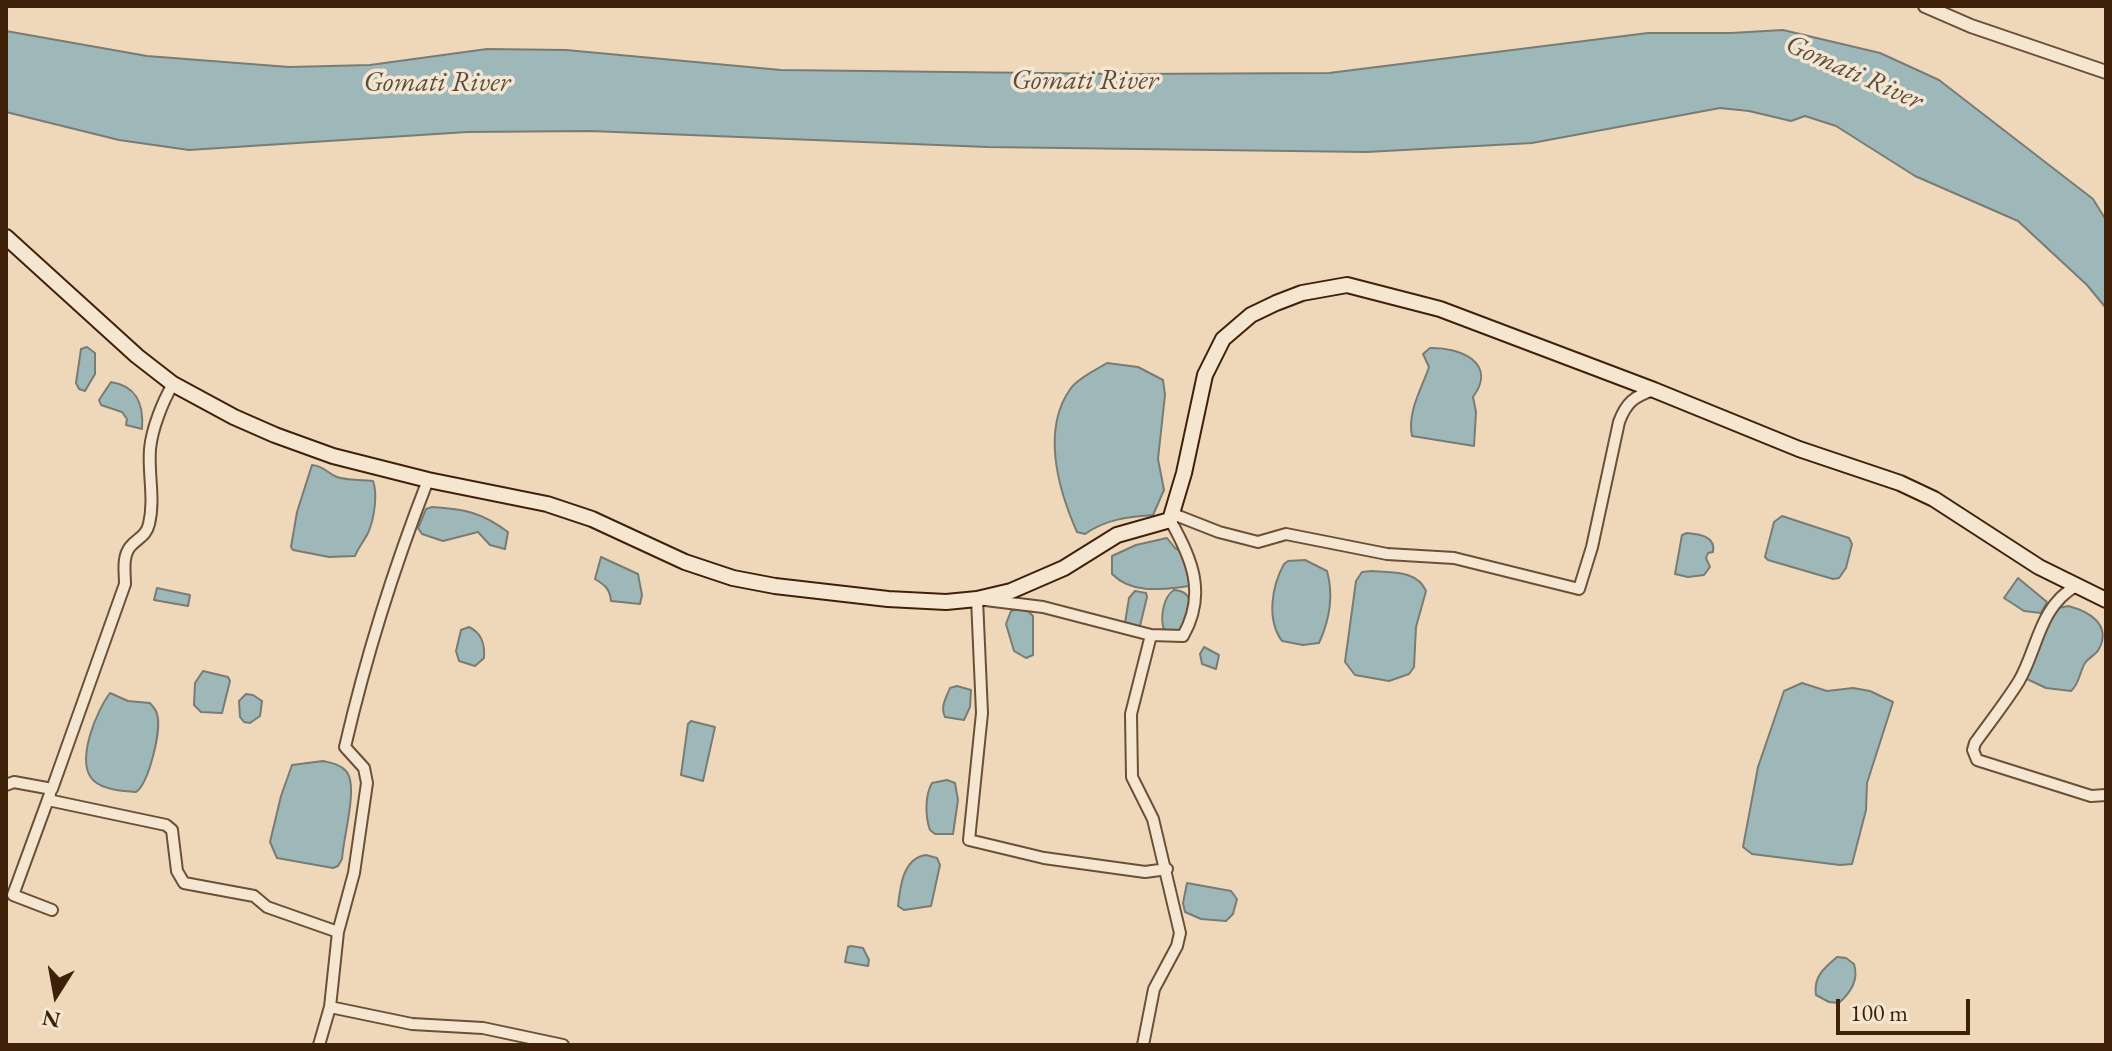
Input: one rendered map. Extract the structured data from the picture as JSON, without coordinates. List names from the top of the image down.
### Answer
{
  "water": ["Gomati River"],
  "scale_bar": "100 m",
  "north": "bottom"
}
